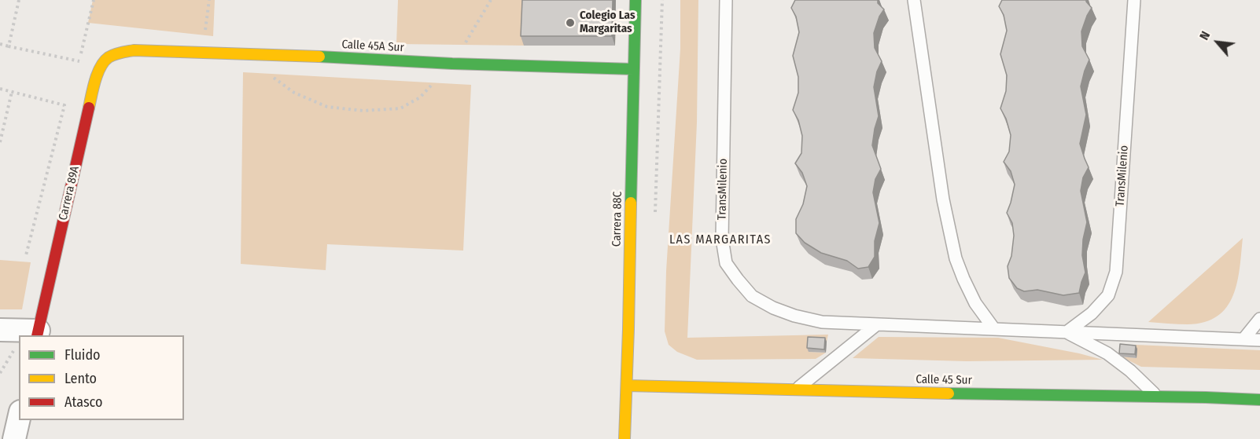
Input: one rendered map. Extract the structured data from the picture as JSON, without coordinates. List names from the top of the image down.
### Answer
{
  "streets": {
    "street": [
      "Calle 45A Sur",
      "Carrera 89A",
      "Carrera 88C",
      "Calle 45 Sur"
    ],
    "lane": ["TransMilenio"]
  },
  "crossings": [
    ["Calle 45A Sur", "Carrera 89A"],
    ["Calle 45A Sur", "Carrera 88C"],
    ["Carrera 88C", "Calle 45 Sur"]
  ],
  "districts": ["LAS MARGARITAS"],
  "places": ["Colegio Las Margaritas"],
  "legend": ["Fluido", "Lento", "Atasco"],
  "north": "top left"
}
